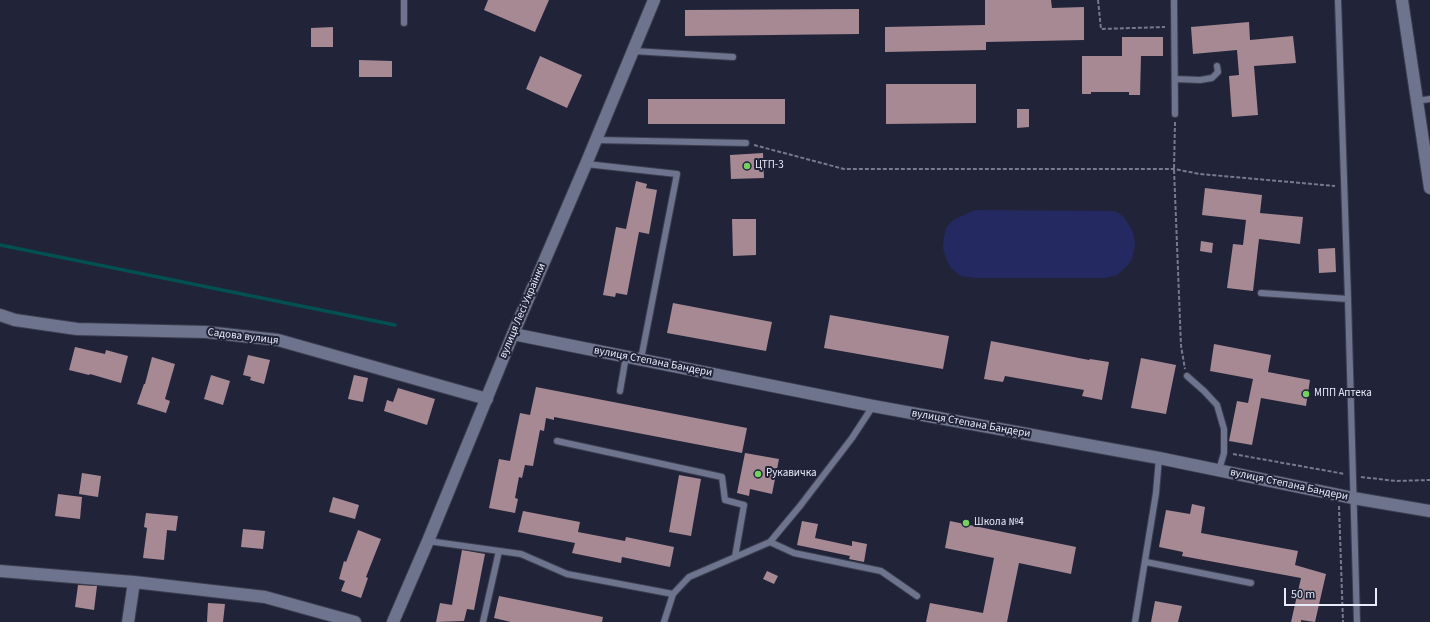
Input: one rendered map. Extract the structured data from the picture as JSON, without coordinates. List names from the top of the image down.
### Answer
{
  "streets": {
    "street": ["вулиця Лесі Українки", "Садова вулиця", "вулиця Степана Бандери"]
  },
  "crossings": [
    ["вулиця Лесі Українки", "Садова вулиця"],
    ["вулиця Лесі Українки", "вулиця Степана Бандери"]
  ],
  "places": [
    "ЦТП-3",
    "МПП Аптека",
    "Рукавичка",
    "Школа №4"
  ],
  "scale_bar": "50 m"
}
